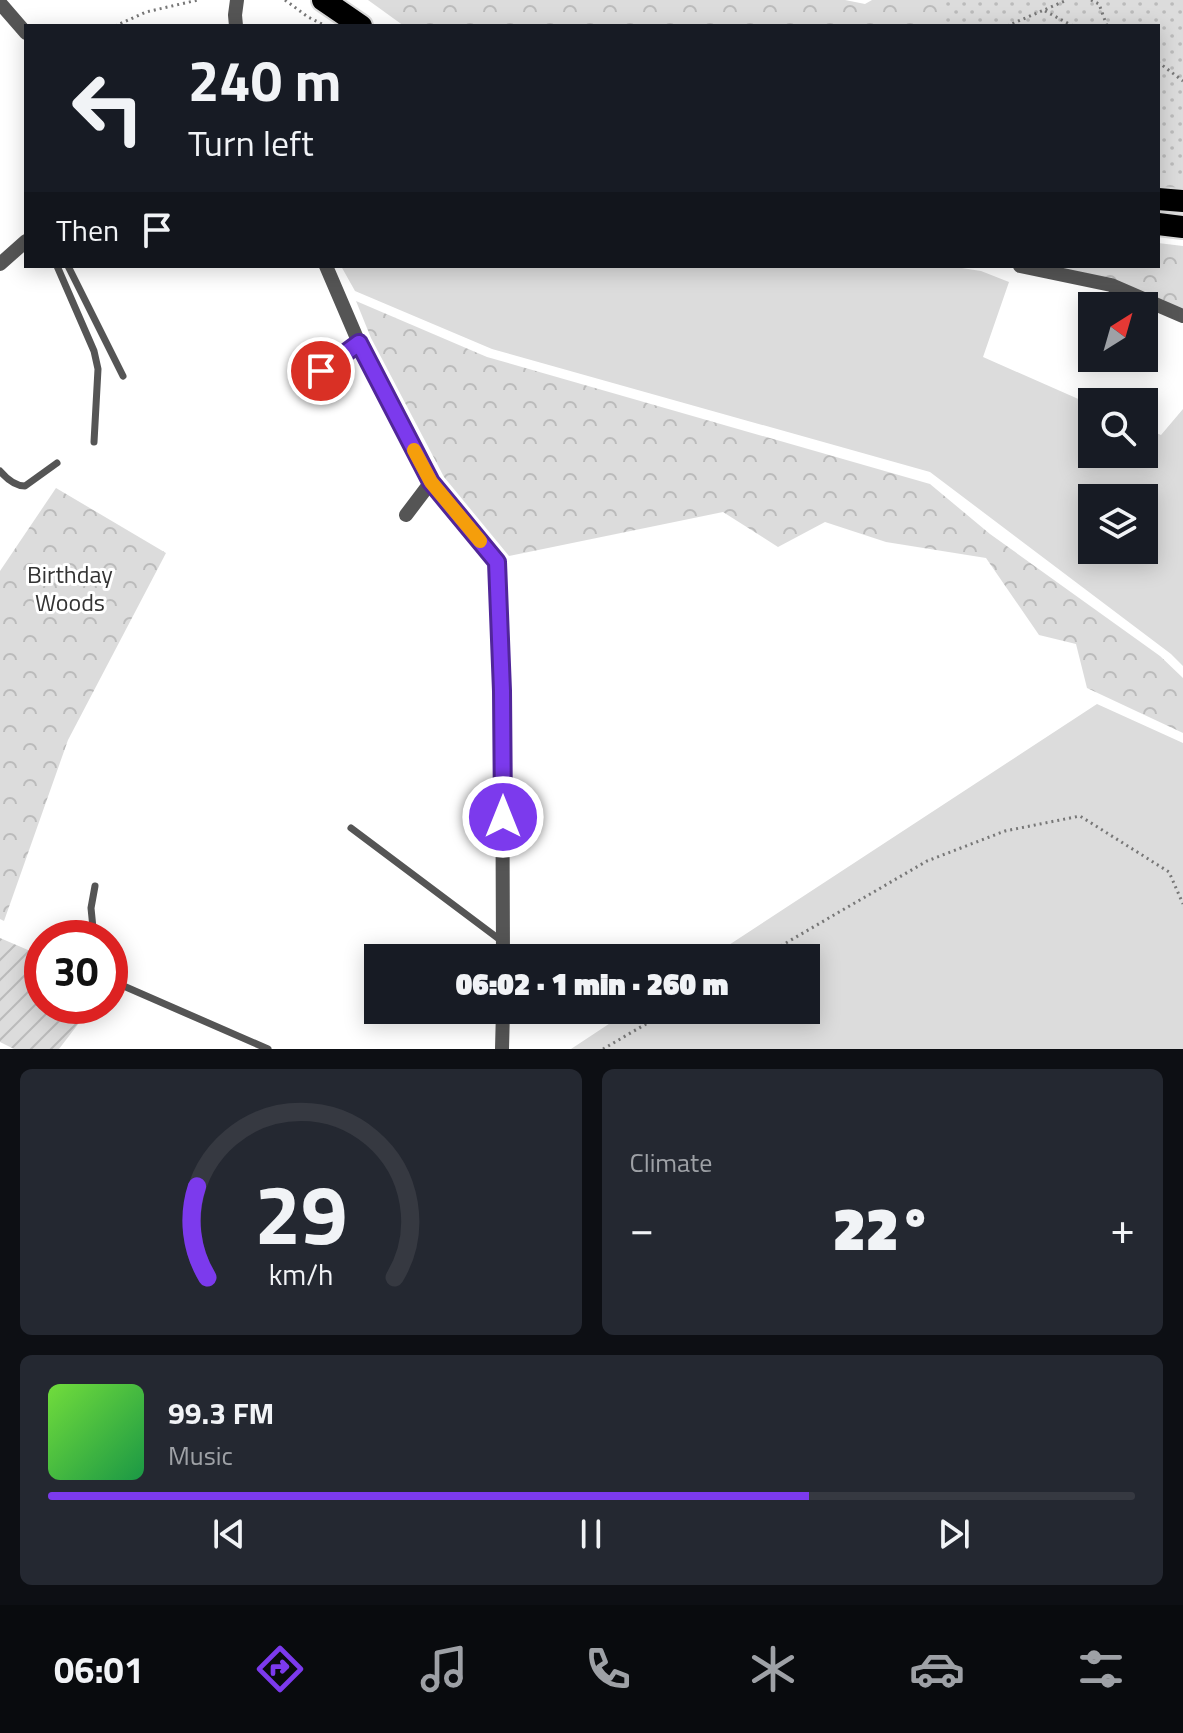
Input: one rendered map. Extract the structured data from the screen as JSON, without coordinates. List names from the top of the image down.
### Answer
{
  "parks": ["Birthday Woods"],
  "north": "top right",
  "page": {
    "turn": ["240 m", "Turn left"],
    "then": "Then",
    "limit": "30",
    "trip": "06:02 · 1 min · 260 m",
    "tile": "Climate",
    "heat": ["−", "22°", "+"],
    "song": ["99.3 FM", "Music"],
    "tabs": "06:01",
    "gauge": ["29", "km/h"]
  }
}
